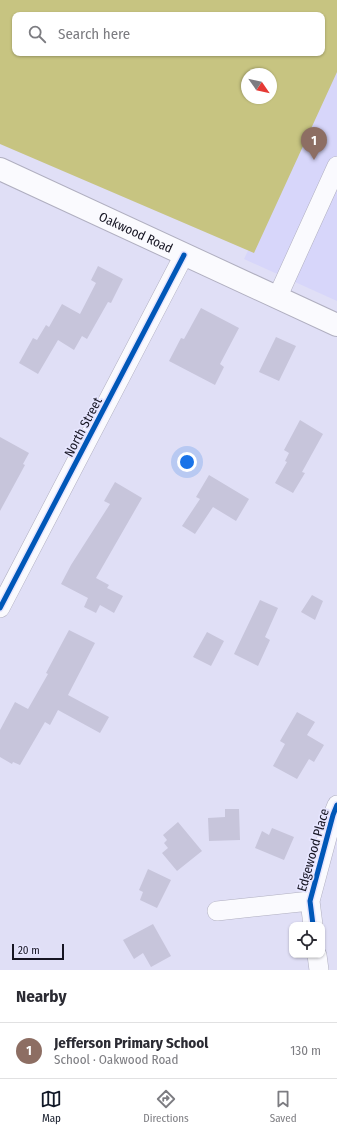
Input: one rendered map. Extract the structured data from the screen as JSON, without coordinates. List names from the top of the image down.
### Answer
{
  "streets": {
    "main road": ["Oakwood Road"],
    "street": ["North Street", "Edgewood Place"]
  },
  "crossings": [
    ["Oakwood Road", "North Street"]
  ],
  "scale_bar": "20 m",
  "north": "bottom right",
  "page": {
    "search": "Search here",
    "pins": "1",
    "scale": "20 m",
    "heading": "Nearby",
    "list": [
      {
        "mark": "1",
        "name": "Jefferson Primary School",
        "note": "School · Oakwood Road",
        "value": "130 m"
      }
    ],
    "nav": ["Map", "Directions", "Saved"]
  }
}
